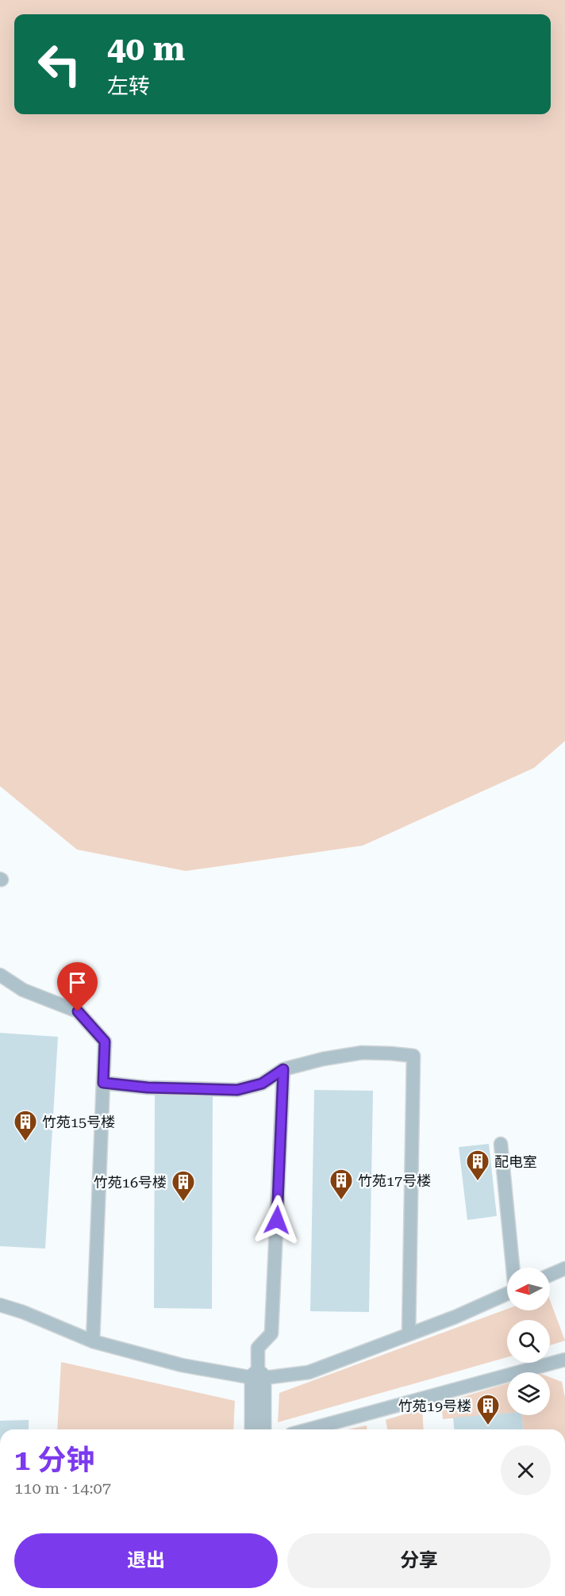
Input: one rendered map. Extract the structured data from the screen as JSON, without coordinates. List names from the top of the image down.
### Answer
{
  "places": {
    "building": [
      "竹苑15号楼",
      "配电室",
      "竹苑17号楼",
      "竹苑16号楼",
      "竹苑19号楼"
    ]
  },
  "north": "left",
  "page": {
    "turn": ["40 m", "左转"],
    "heading": ["1 分钟", "110 m · 14:07"],
    "buttons": ["退出", "分享"]
  }
}
